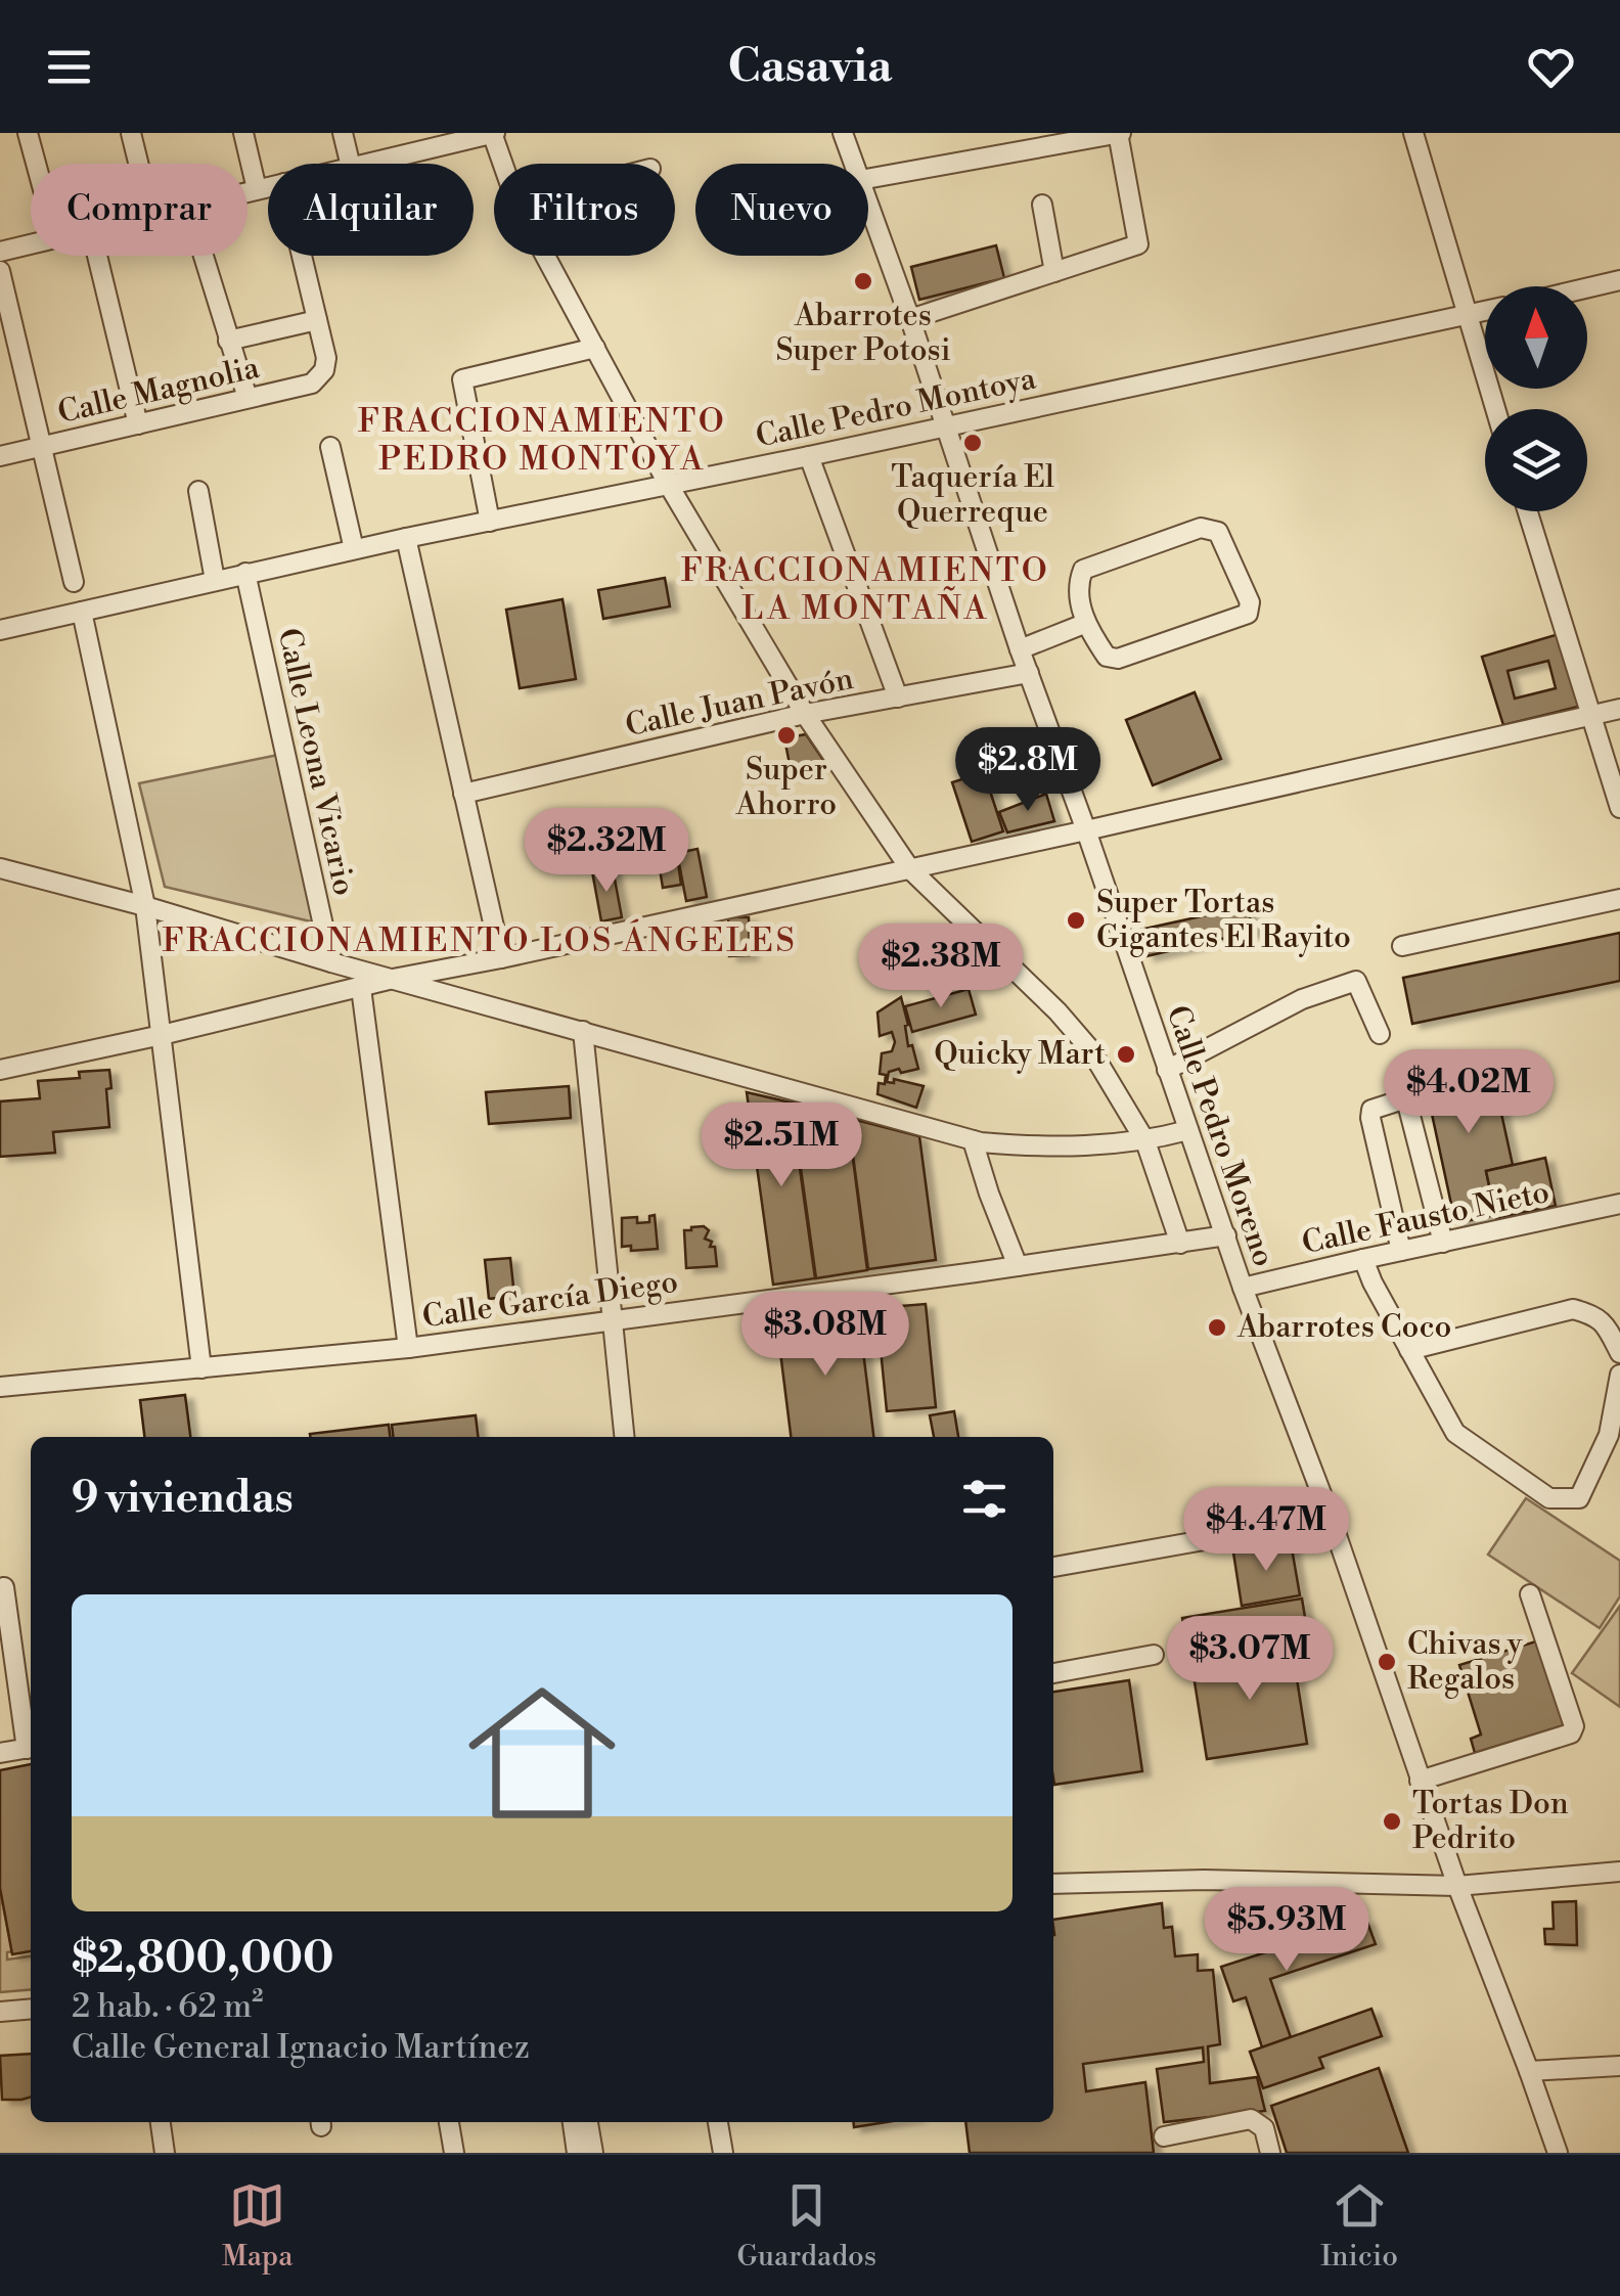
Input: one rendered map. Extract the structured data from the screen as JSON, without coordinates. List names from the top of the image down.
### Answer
{
  "streets": {
    "street": [
      "Calle Magnolia",
      "Calle Pedro Montoya",
      "Calle Juan Pavón",
      "Calle Leona Vicario",
      "Calle Pedro Moreno",
      "Calle Fausto Nieto",
      "Calle García Diego"
    ]
  },
  "crossings": [
    ["Calle Pedro Montoya", "Calle Leona Vicario"],
    ["Calle Pedro Montoya", "Calle Pedro Moreno"],
    ["Calle Juan Pavón", "Calle Pedro Moreno"],
    ["Calle Pedro Moreno", "Calle Fausto Nieto"],
    ["Calle Pedro Moreno", "Calle García Diego"]
  ],
  "districts": ["FRACCIONAMIENTO PEDRO MONTOYA", "FRACCIONAMIENTO LA MONTAÑA", "FRACCIONAMIENTO LOS ÁNGELES"],
  "places": [
    "Abarrotes Super Potosi",
    "Taquería El Querreque",
    "Super Ahorro",
    "Super Tortas Gigantes El Rayito",
    "Quicky Mart",
    "Abarrotes Coco",
    "Chivas y Regalos",
    "Tortas Don Pedrito"
  ],
  "north": "top",
  "page": {
    "header": "Casavia",
    "chip": [
      "Comprar",
      "Alquilar",
      "Filtros",
      "Nuevo"
    ],
    "price": [
      "$2.8M",
      "$2.32M",
      "$2.38M",
      "$4.02M",
      "$2.51M",
      "$3.08M",
      "$4.47M",
      "$3.07M",
      "$5.93M"
    ],
    "heading": "9 viviendas",
    "list": [
      {
        "name": "$2,800,000",
        "note": "2 hab. · 62 m² · Calle General Ignacio Martínez"
      }
    ],
    "tabs": ["Mapa", "Guardados", "Inicio"]
  }
}
